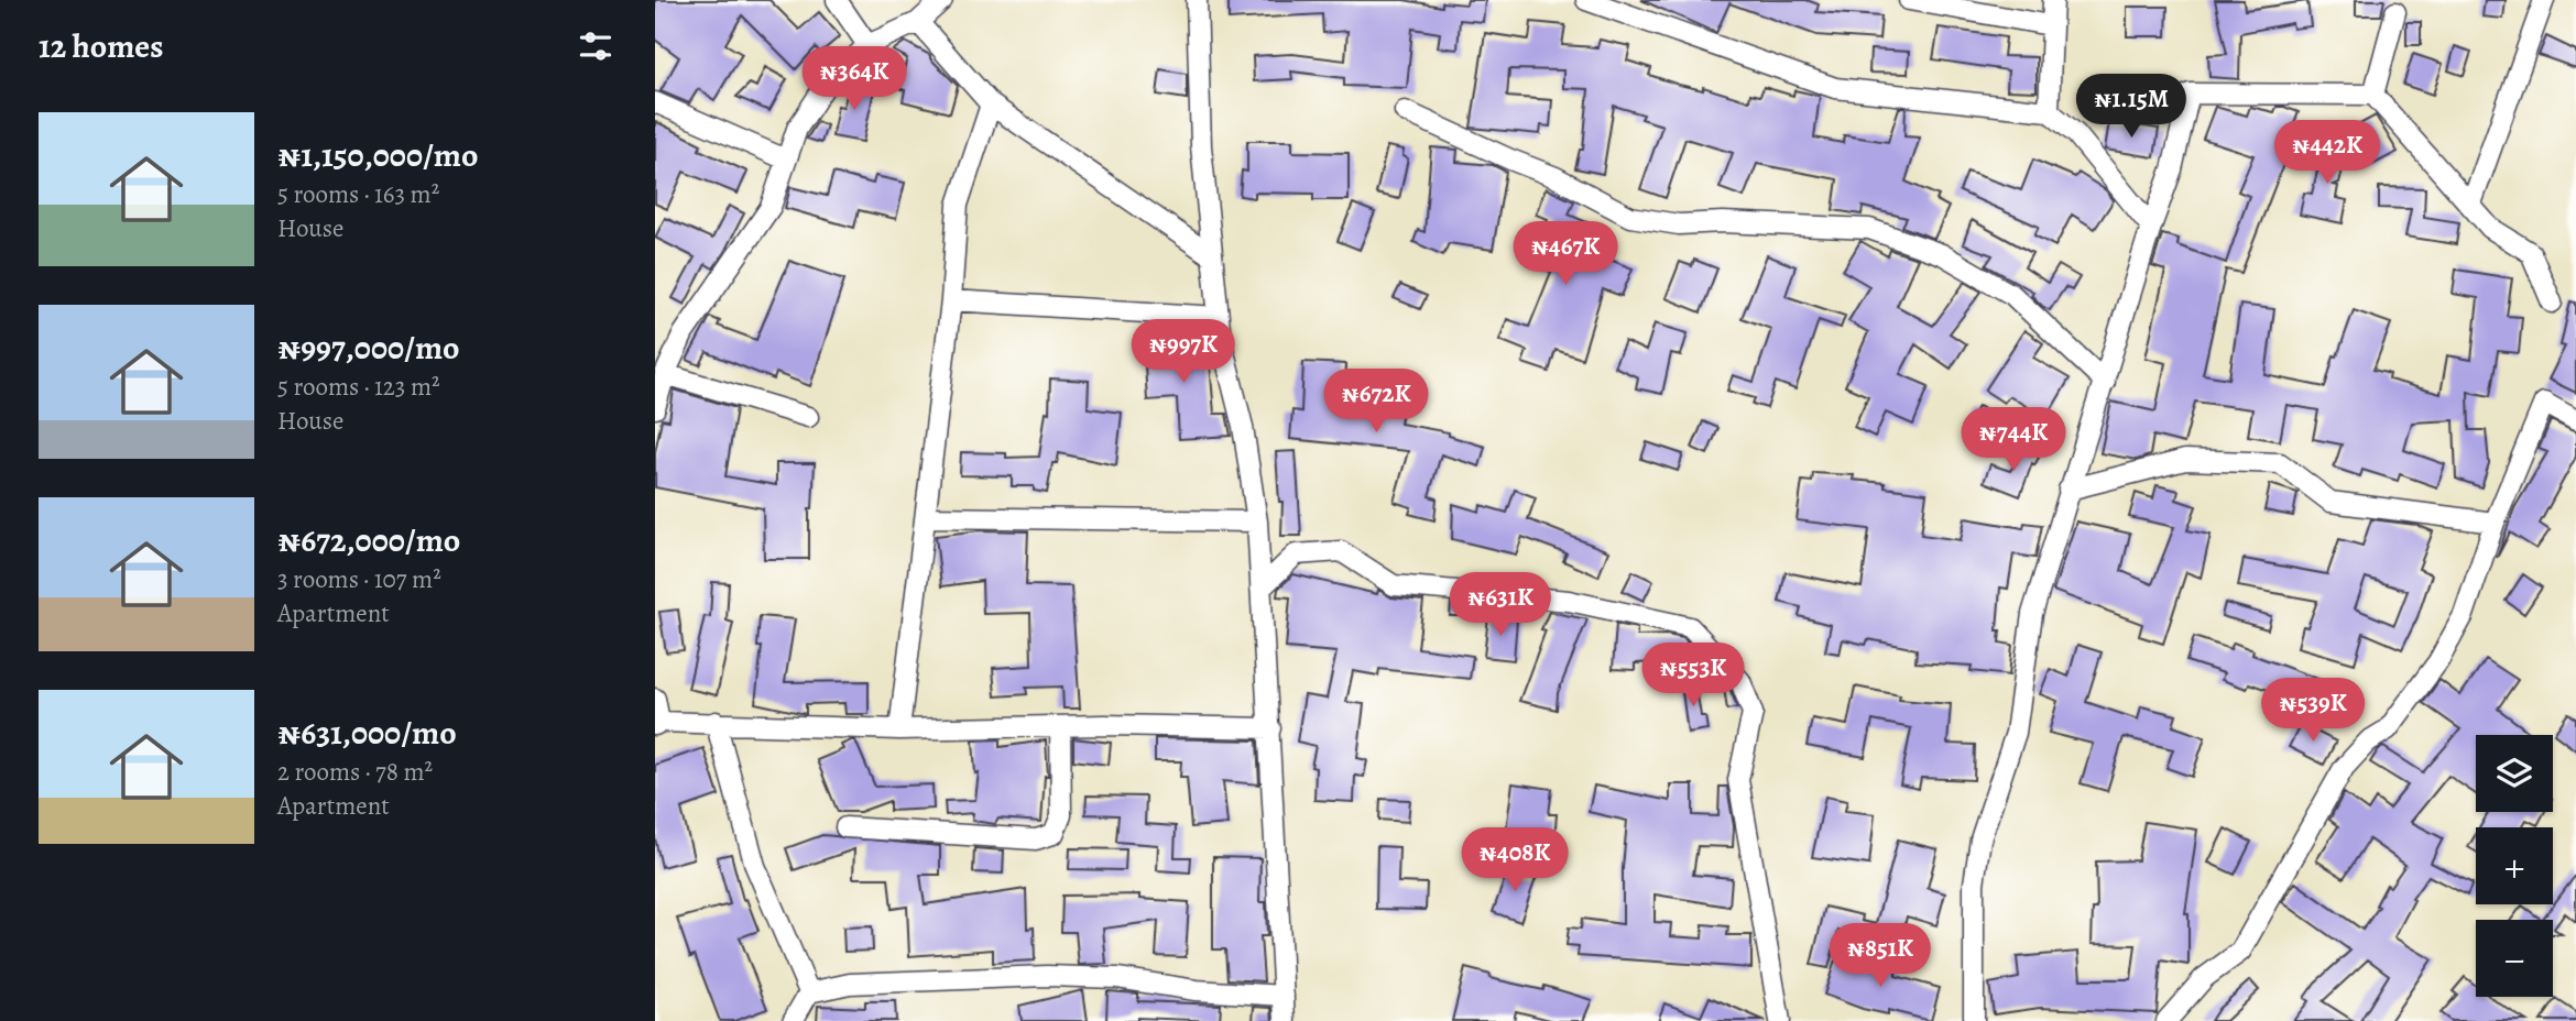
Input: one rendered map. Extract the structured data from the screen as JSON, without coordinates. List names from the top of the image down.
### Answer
{
  "page": {
    "heading": "12 homes",
    "price": [
      "₦364K",
      "₦1.15M",
      "₦442K",
      "₦467K",
      "₦997K",
      "₦672K",
      "₦744K",
      "₦631K",
      "₦553K",
      "₦539K",
      "₦408K",
      "₦851K"
    ],
    "list": [
      {
        "name": "₦1,150,000/mo",
        "note": "5 rooms · 163 m² · House"
      },
      {
        "name": "₦997,000/mo",
        "note": "5 rooms · 123 m² · House"
      },
      {
        "name": "₦672,000/mo",
        "note": "3 rooms · 107 m² · Apartment"
      },
      {
        "name": "₦631,000/mo",
        "note": "2 rooms · 78 m² · Apartment"
      }
    ],
    "map_buttons": ["+", "−"]
  }
}
